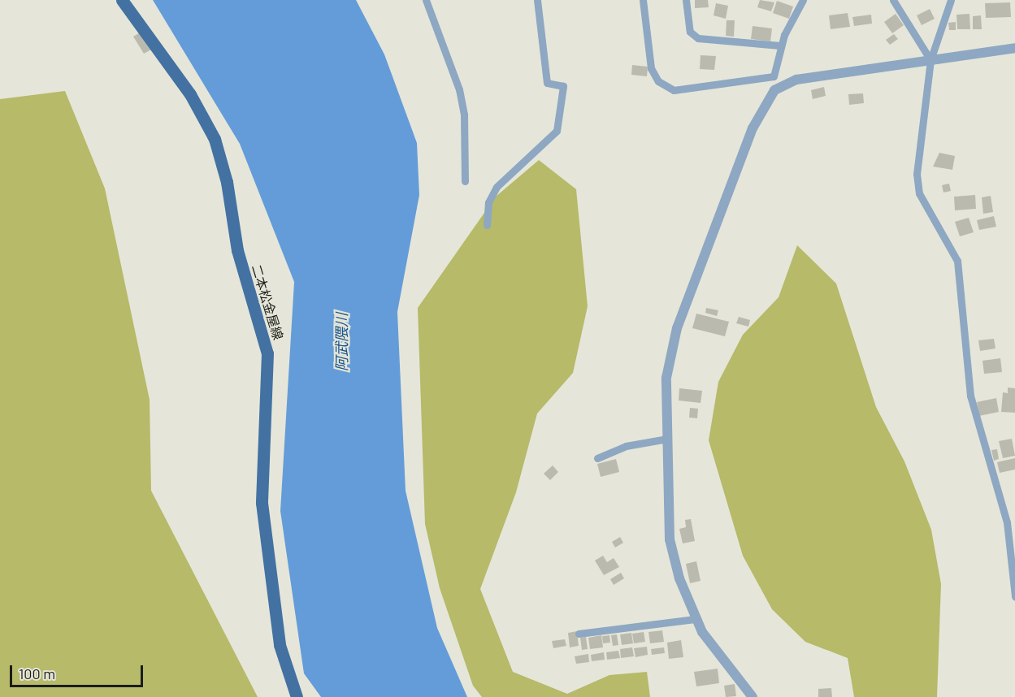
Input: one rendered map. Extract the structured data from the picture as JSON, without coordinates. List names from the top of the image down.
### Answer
{
  "streets": {
    "main road": ["二本松金屋線"]
  },
  "water": ["阿武隈川"],
  "scale_bar": "100 m"
}
